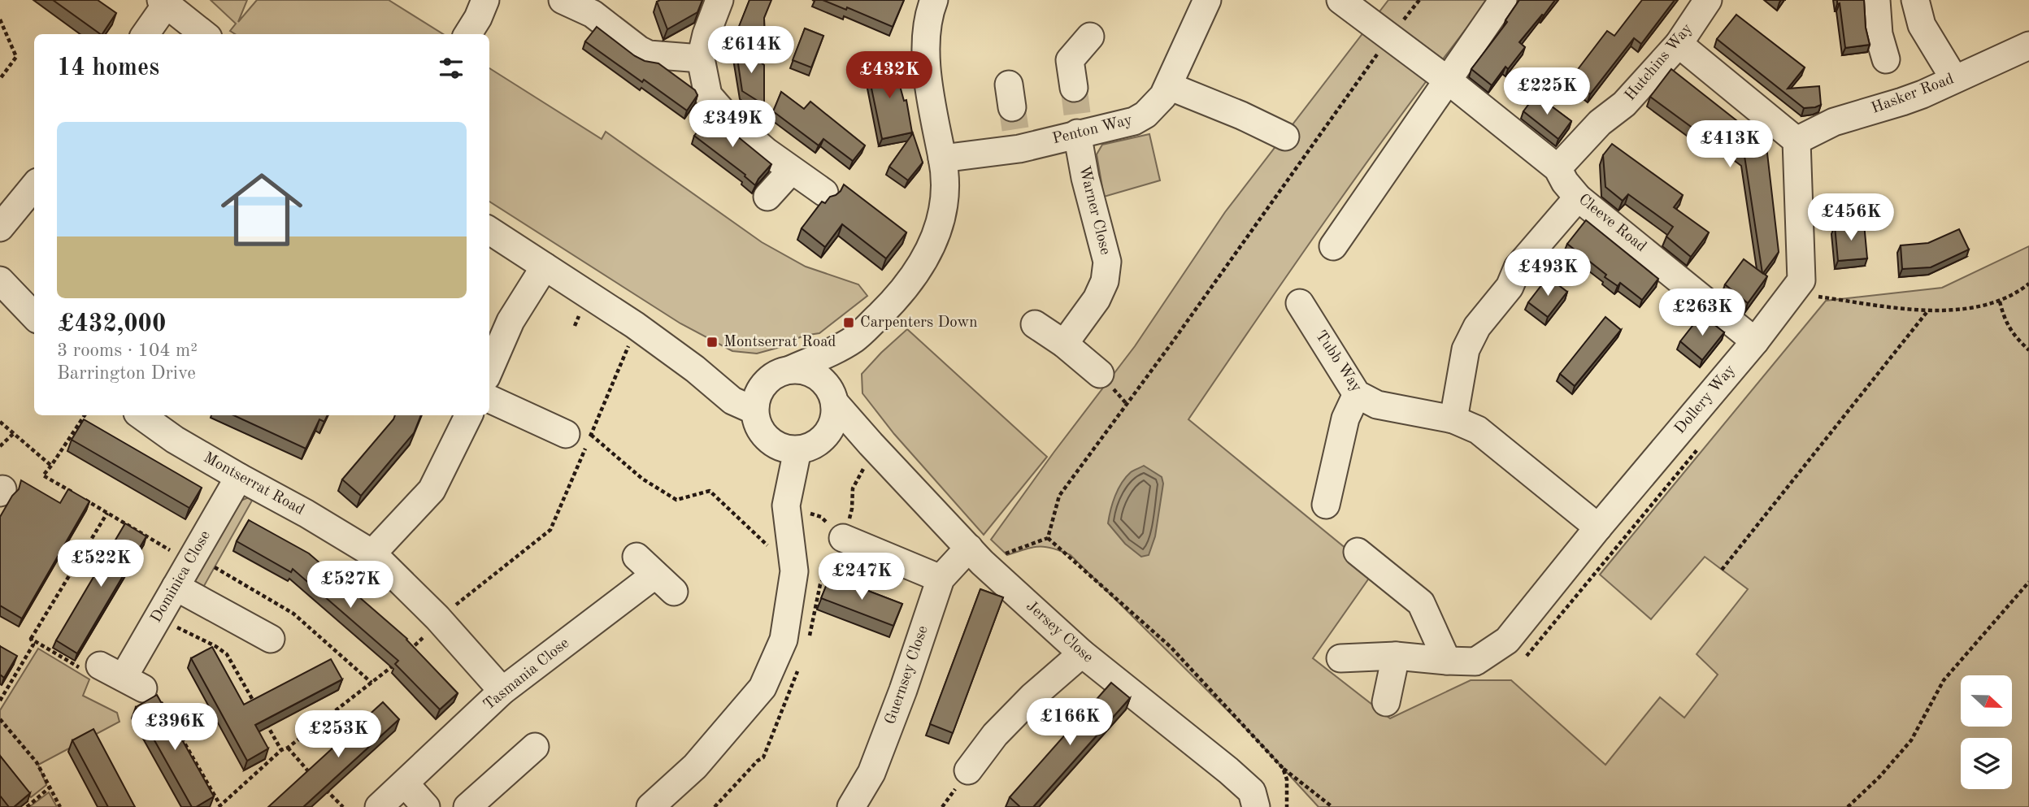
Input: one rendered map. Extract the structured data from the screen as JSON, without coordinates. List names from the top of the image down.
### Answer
{
  "streets": {
    "street": [
      "Hutchins Way",
      "Hasker Road",
      "Penton Way",
      "Warner Close",
      "Cleeve Road",
      "Tubb Way",
      "Dollery Way",
      "Montserrat Road",
      "Dominica Close",
      "Jersey Close",
      "Tasmania Close",
      "Guernsey Close"
    ]
  },
  "crossings": [
    ["Hutchins Way", "Cleeve Road"],
    ["Hasker Road", "Dollery Way"],
    ["Penton Way", "Warner Close"],
    ["Cleeve Road", "Dollery Way"],
    ["Tubb Way", "Dollery Way"],
    ["Montserrat Road", "Dominica Close"],
    ["Montserrat Road", "Tasmania Close"],
    ["Jersey Close", "Guernsey Close"]
  ],
  "places": {
    "transit": ["Carpenters Down", "Montserrat Road"]
  },
  "north": "right",
  "page": {
    "price": [
      "£614K",
      "£432K",
      "£225K",
      "£349K",
      "£413K",
      "£456K",
      "£493K",
      "£263K",
      "£522K",
      "£247K",
      "£527K",
      "£166K",
      "£396K",
      "£253K"
    ],
    "heading": "14 homes",
    "list": [
      {
        "name": "£432,000",
        "note": "3 rooms · 104 m² · Barrington Drive"
      }
    ]
  }
}
